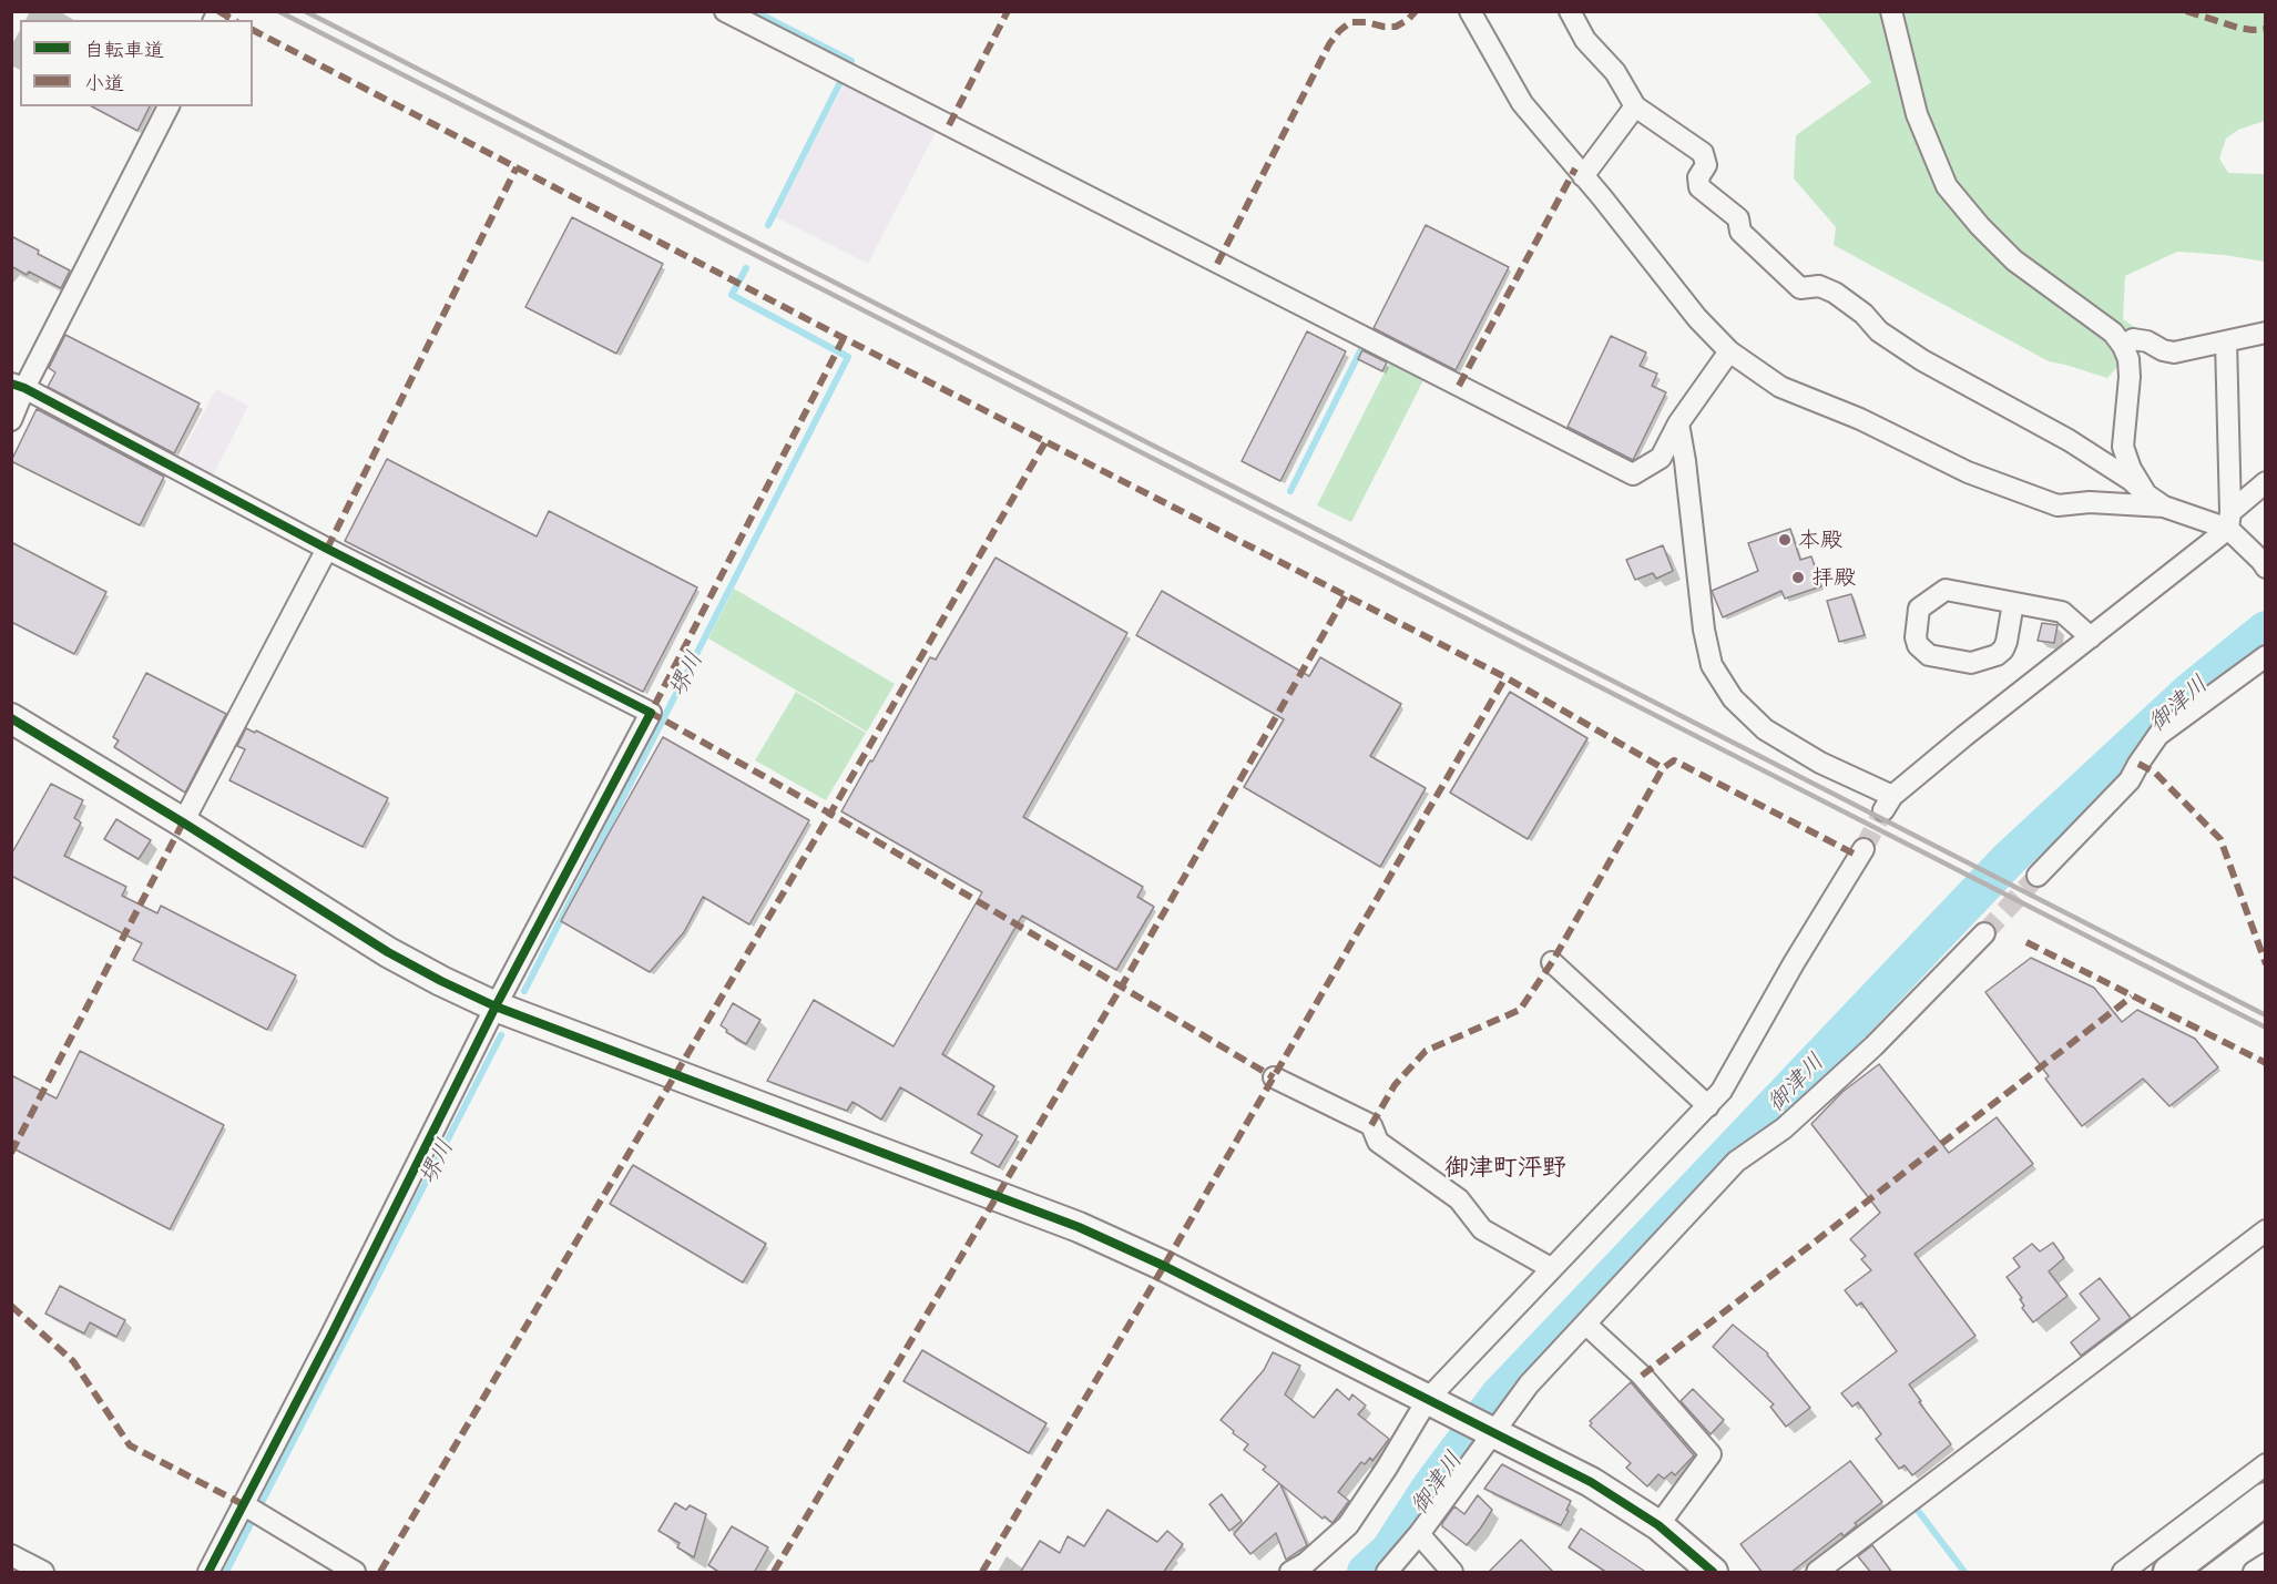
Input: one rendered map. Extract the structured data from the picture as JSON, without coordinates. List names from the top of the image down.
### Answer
{
  "districts": ["御津町泙野"],
  "water": ["堺川", "御津川"],
  "places": ["本殿", "拝殿"],
  "legend": ["自転車道", "小道"]
}
